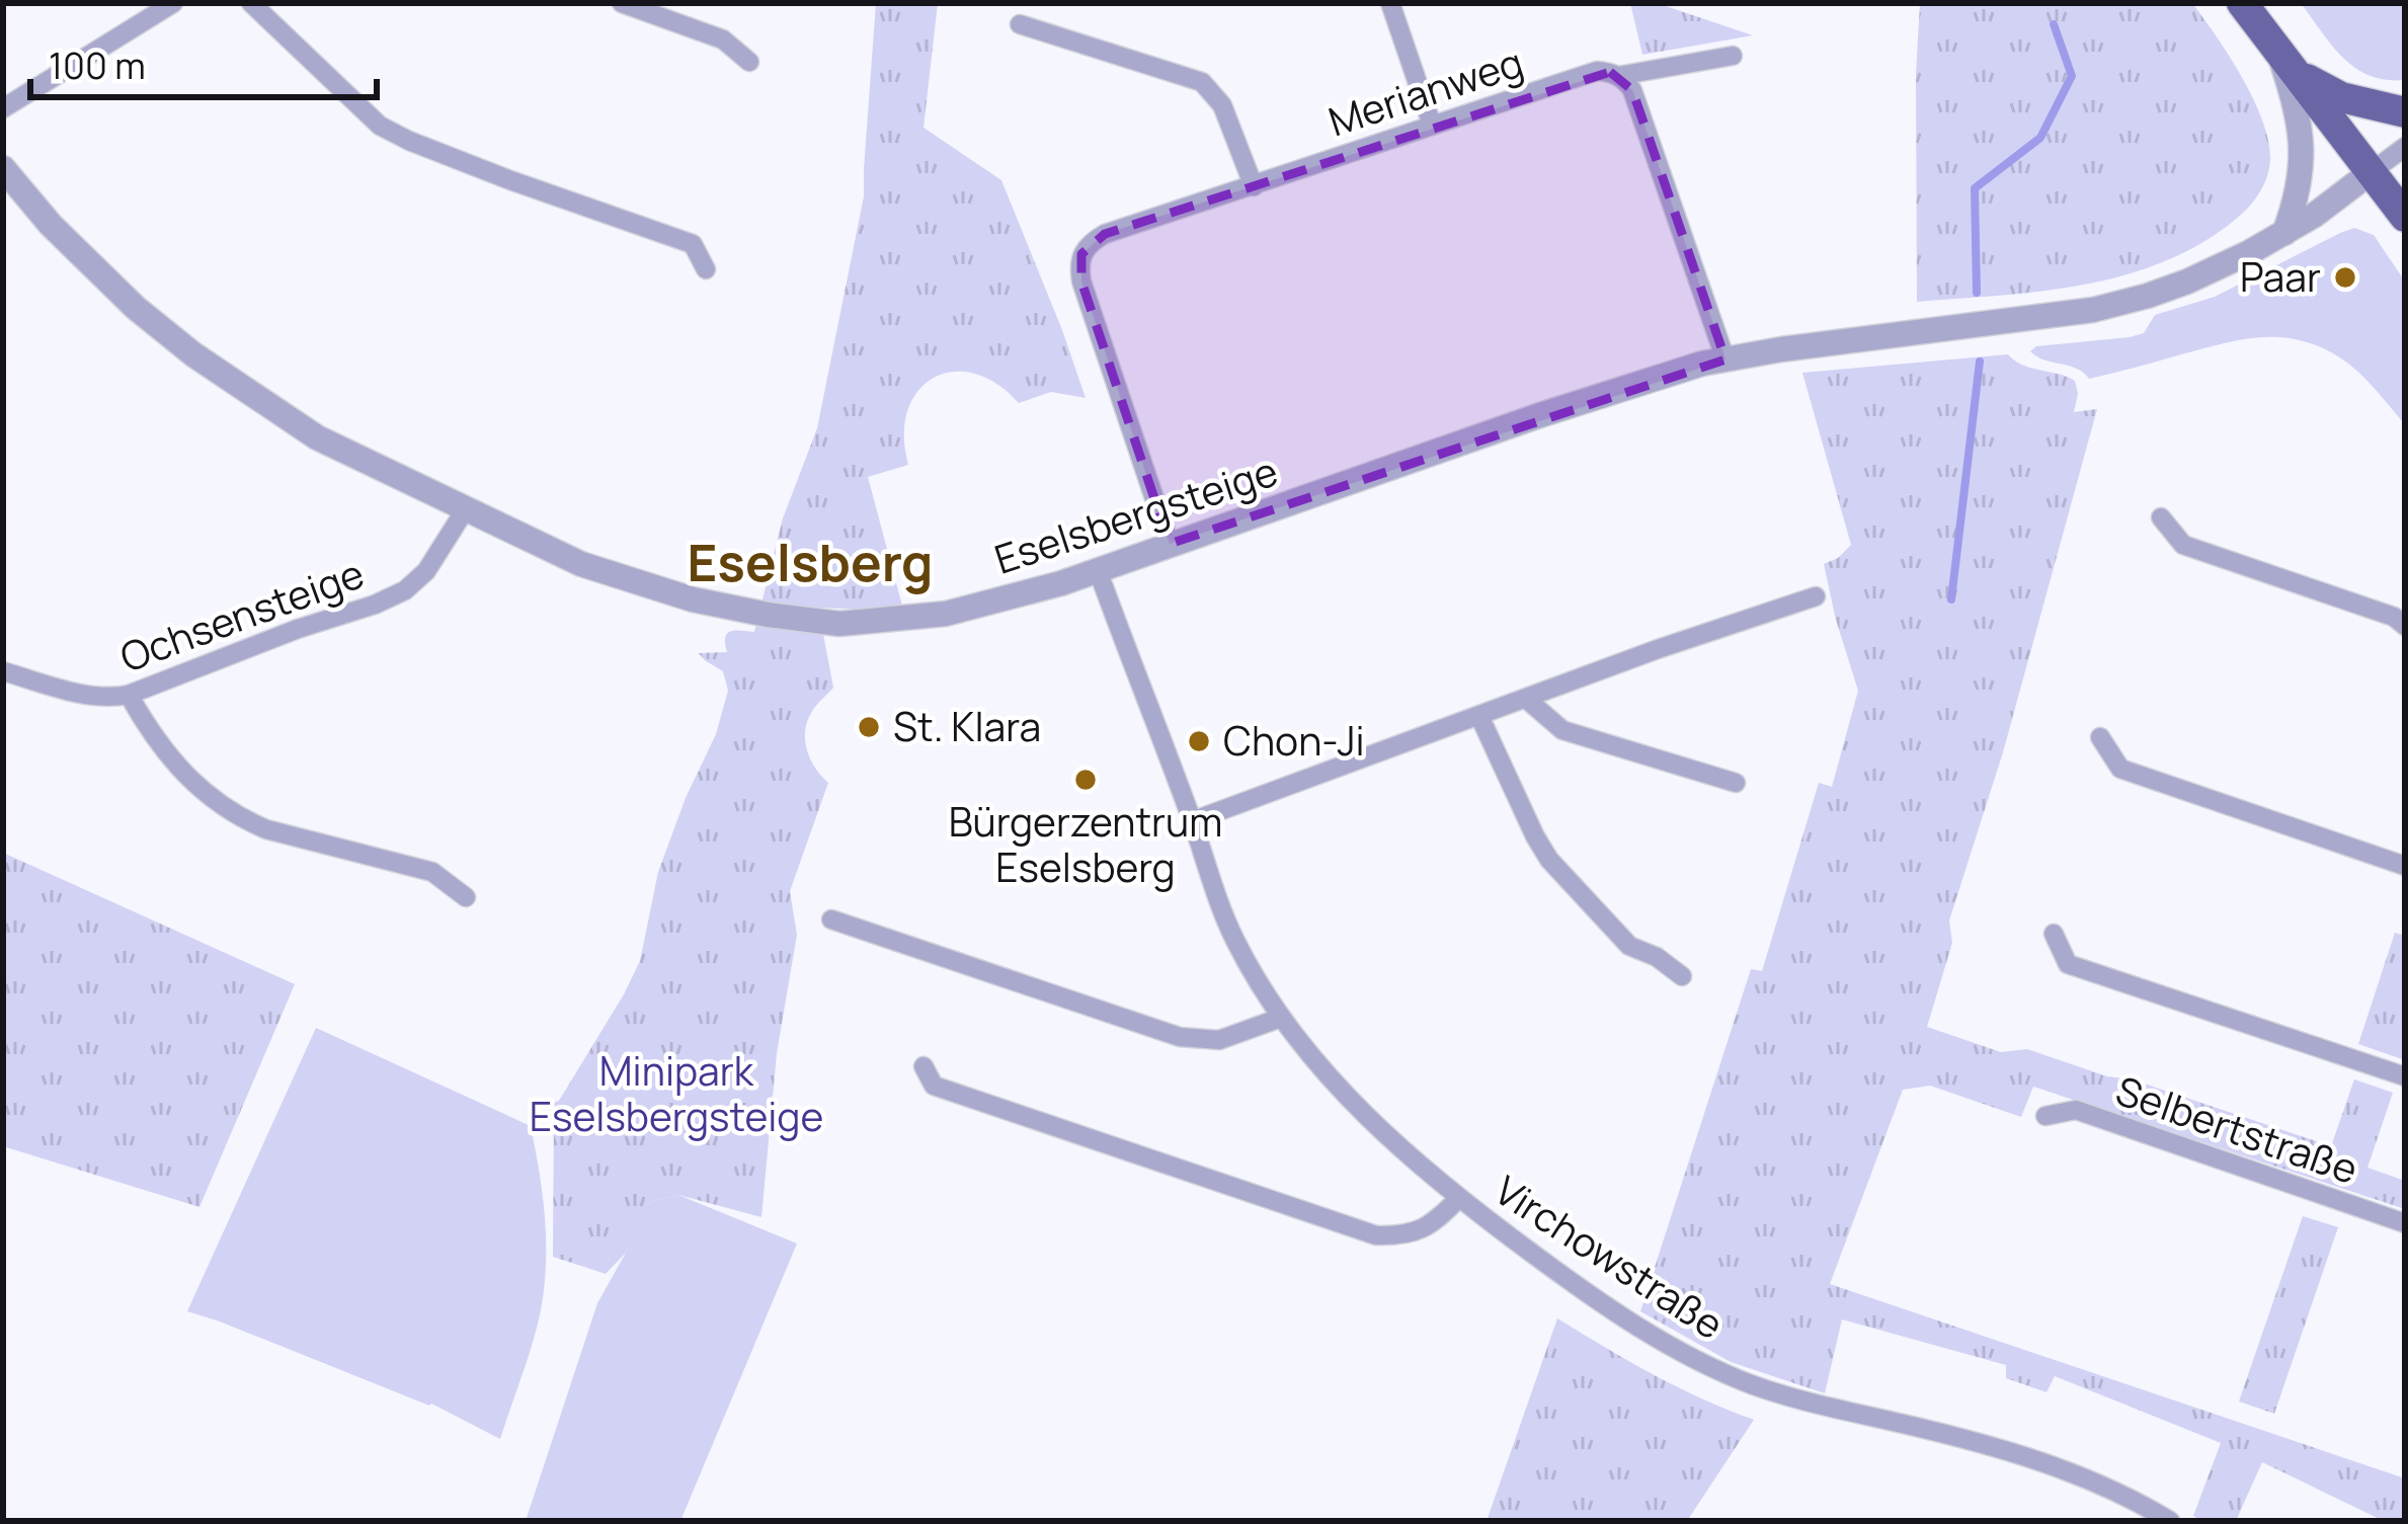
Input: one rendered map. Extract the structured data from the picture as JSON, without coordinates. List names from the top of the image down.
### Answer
{
  "streets": {
    "street": [
      "Merianweg",
      "Eselsbergsteige",
      "Ochsensteige",
      "Selbertstraße",
      "Virchowstraße"
    ]
  },
  "crossings": [
    ["Merianweg", "Eselsbergsteige"],
    ["Eselsbergsteige", "Ochsensteige"],
    ["Eselsbergsteige", "Virchowstraße"]
  ],
  "districts": ["Eselsberg"],
  "parks": ["Minipark Eselsbergsteige"],
  "places": [
    "Paar",
    "St. Klara",
    "Chon-Ji",
    "Bürgerzentrum Eselsberg"
  ],
  "scale_bar": "100 m"
}
